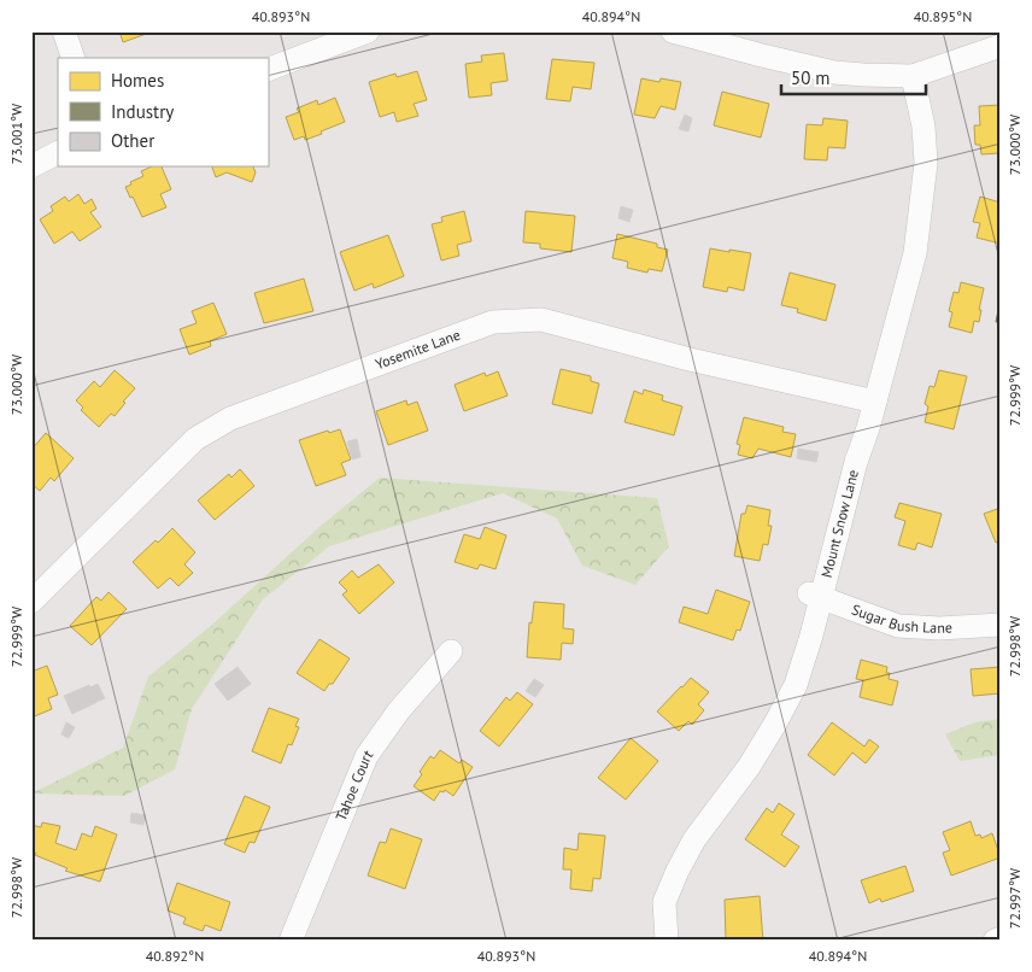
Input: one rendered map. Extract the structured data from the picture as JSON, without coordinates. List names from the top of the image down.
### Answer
{
  "streets": {
    "street": [
      "Yosemite Lane",
      "Mount Snow Lane",
      "Sugar Bush Lane",
      "Tahoe Court"
    ]
  },
  "crossings": [
    ["Yosemite Lane", "Mount Snow Lane"],
    ["Mount Snow Lane", "Sugar Bush Lane"]
  ],
  "legend": ["Homes", "Industry", "Other"],
  "scale_bar": "50 m",
  "coordinates": [
    "40.893°N",
    "40.894°N",
    "40.895°N",
    "73.001°W",
    "73.000°W",
    "72.999°W",
    "72.998°W",
    "72.997°W",
    "40.892°N"
  ]
}
